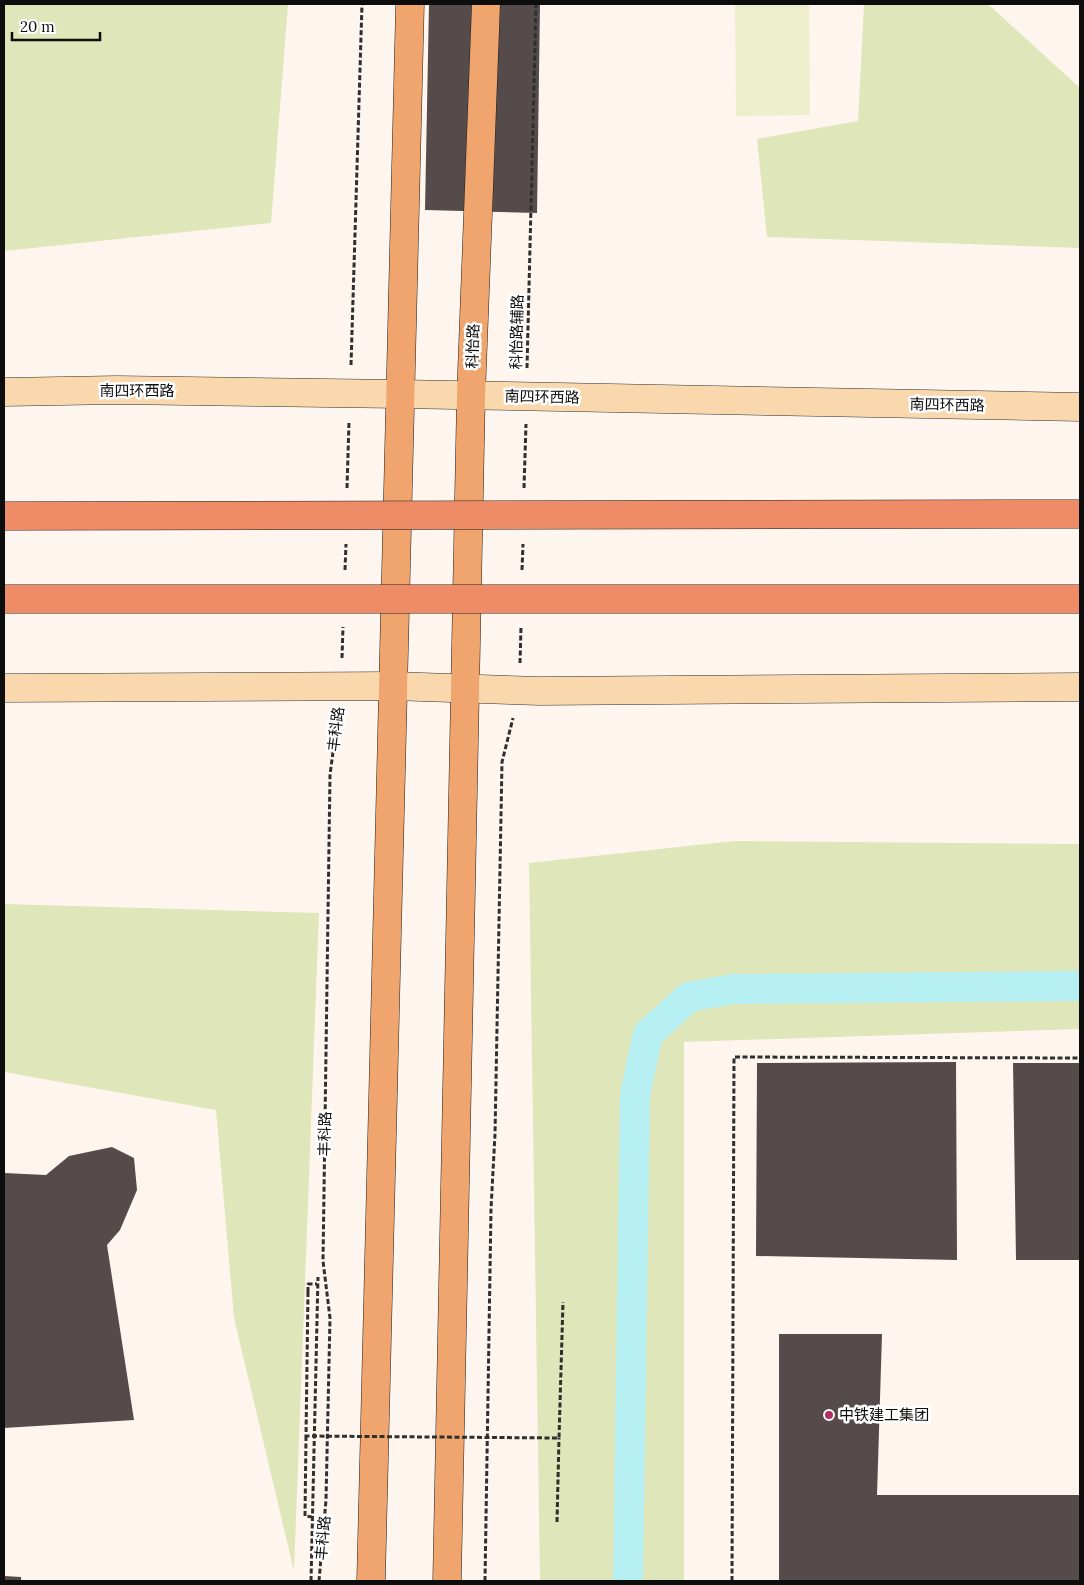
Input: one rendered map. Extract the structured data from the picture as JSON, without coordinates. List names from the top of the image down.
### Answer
{
  "streets": {
    "main road": ["科怡路", "南四环西路"],
    "path": ["科怡路辅路", "丰科路"]
  },
  "crossings": [
    ["科怡路辅路", "南四环西路"],
    ["科怡路", "南四环西路"]
  ],
  "places": ["中铁建工集团"],
  "scale_bar": "20 m"
}
